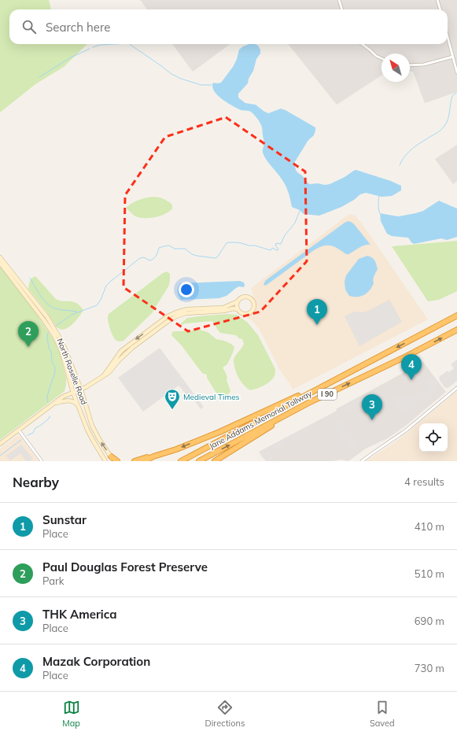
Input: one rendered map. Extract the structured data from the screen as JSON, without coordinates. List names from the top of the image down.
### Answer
{
  "streets": {
    "highway": ["I 90", "Jane Addams Memorial Tollway"],
    "main road": ["North Roselle Road"]
  },
  "places": {
    "theatre": ["Medieval Times"]
  },
  "north": "top left",
  "page": {
    "search": "Search here",
    "pins": [
      "1",
      "2",
      "4",
      "3"
    ],
    "heading": ["Nearby", "4 results"],
    "list": [
      {
        "mark": "1",
        "name": "Sunstar",
        "note": "Place",
        "value": "410 m"
      },
      {
        "mark": "2",
        "name": "Paul Douglas Forest Preserve",
        "note": "Park",
        "value": "510 m"
      },
      {
        "mark": "3",
        "name": "THK America",
        "note": "Place",
        "value": "690 m"
      },
      {
        "mark": "4",
        "name": "Mazak Corporation",
        "note": "Place",
        "value": "730 m"
      }
    ],
    "nav": ["Map", "Directions", "Saved"]
  }
}
